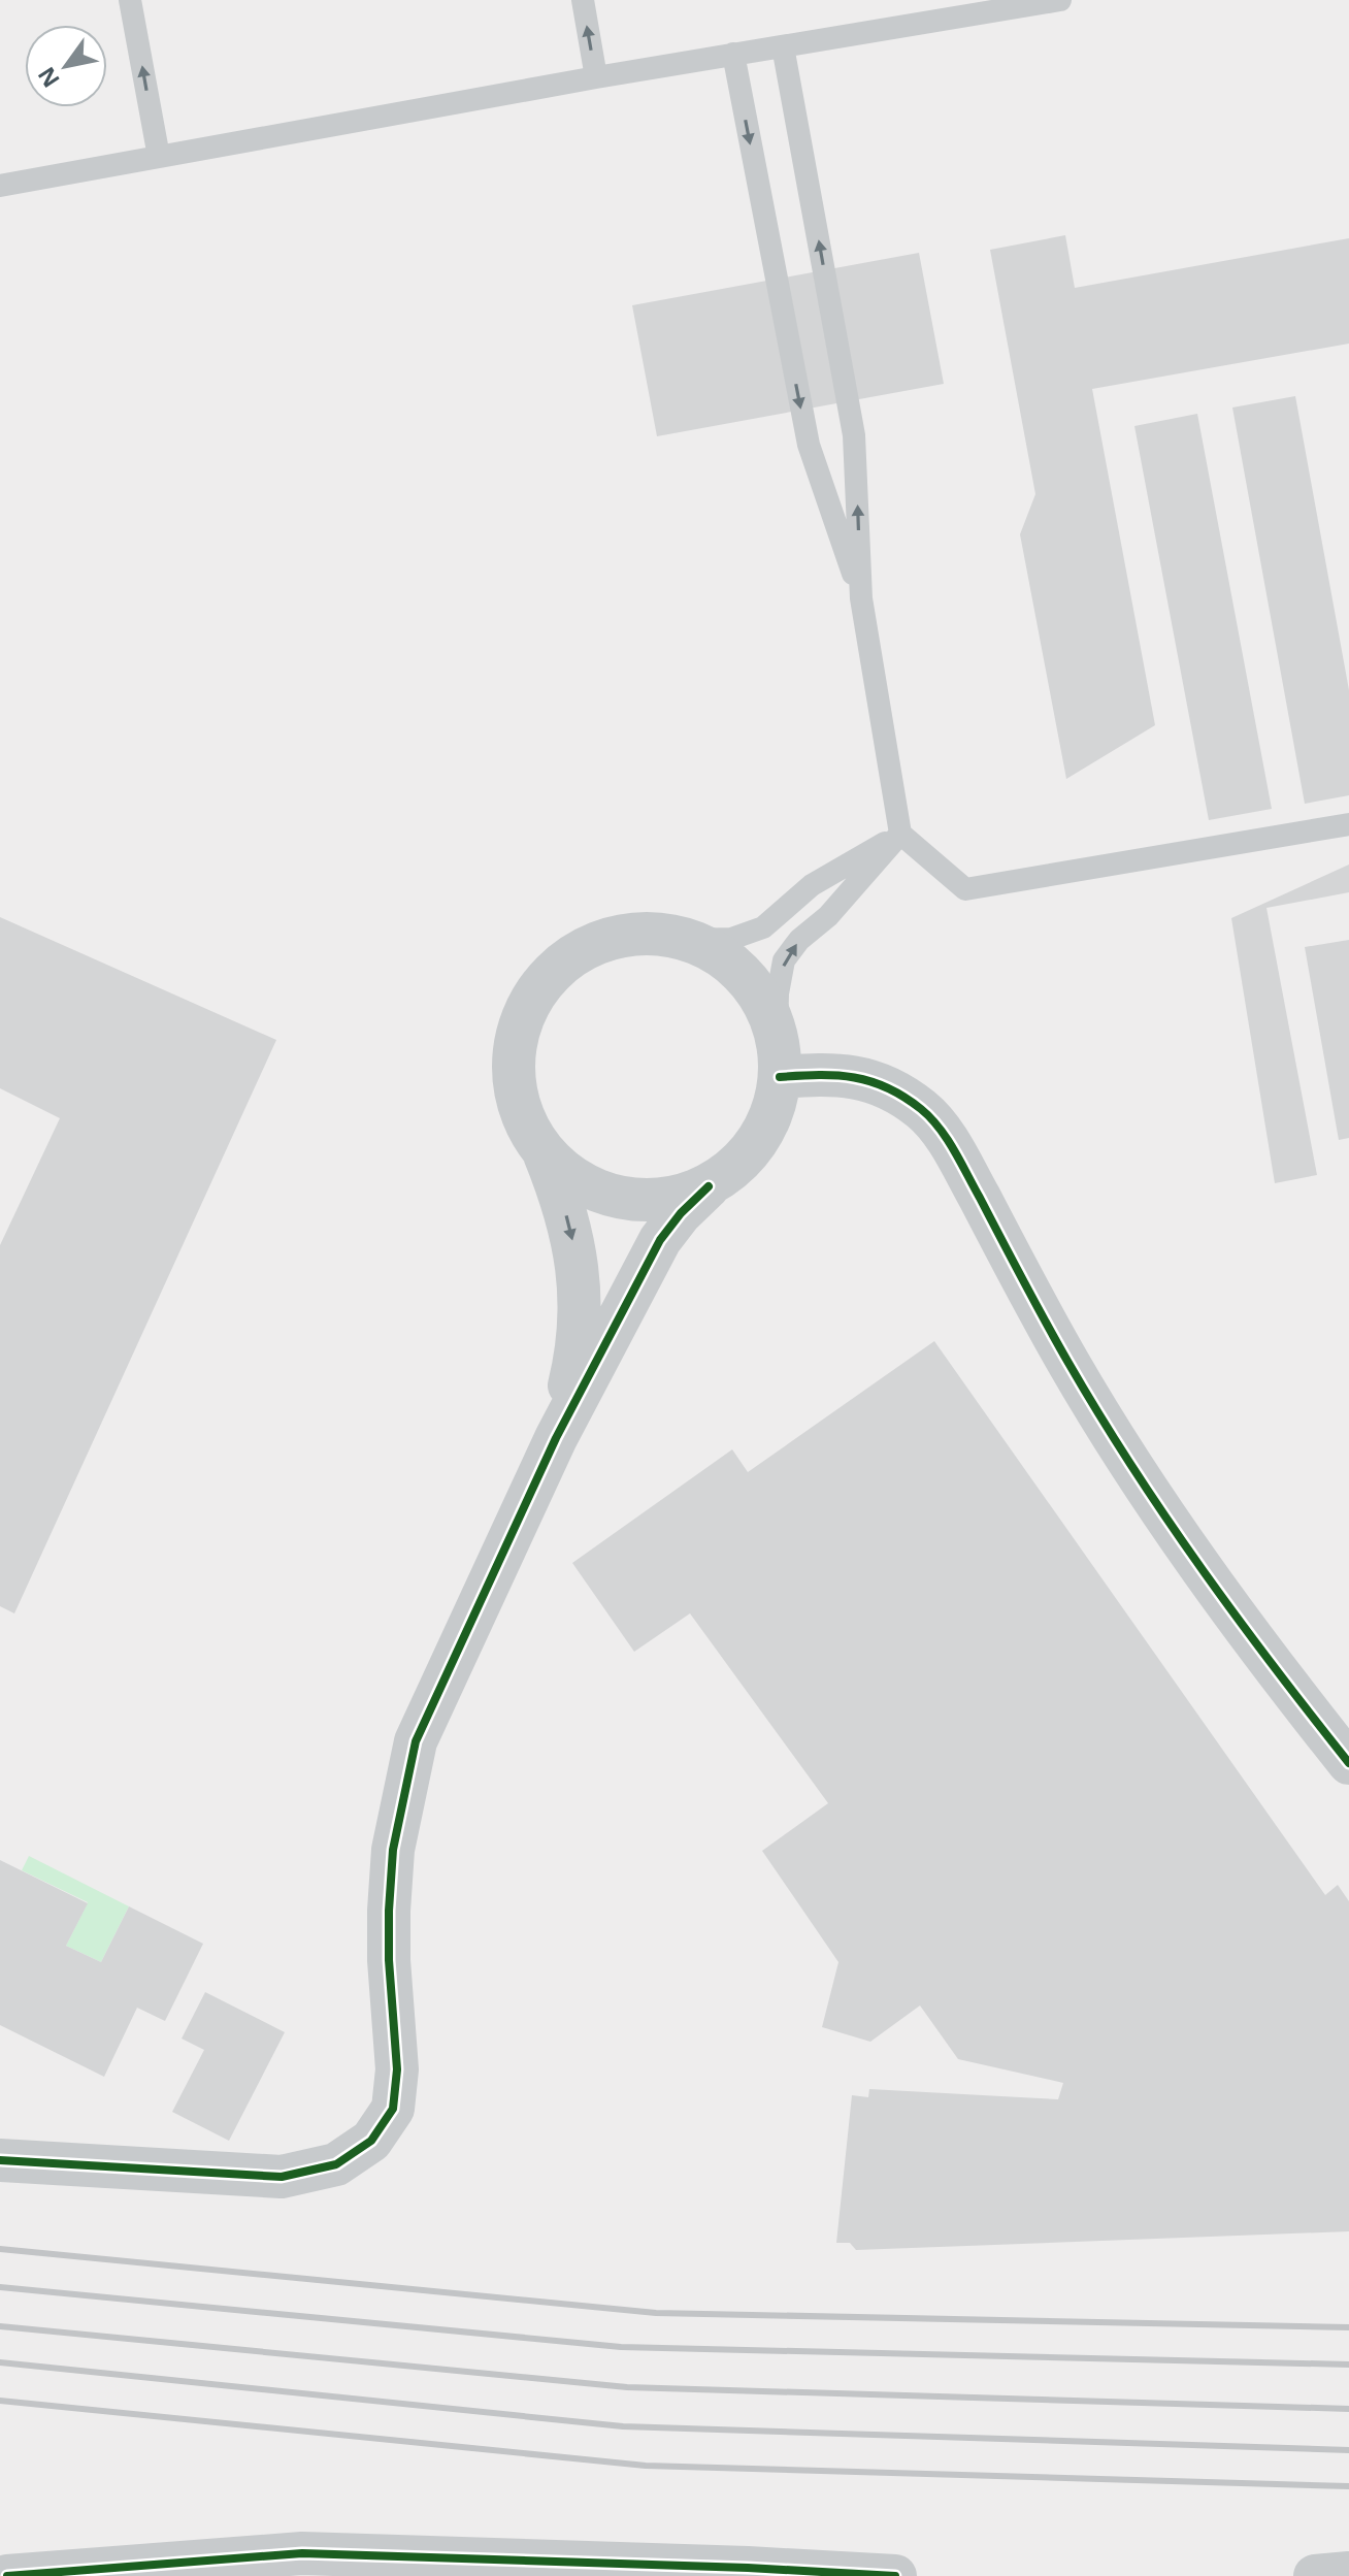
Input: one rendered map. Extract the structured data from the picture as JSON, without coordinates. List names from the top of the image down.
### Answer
{
  "north": "bottom left"
}
